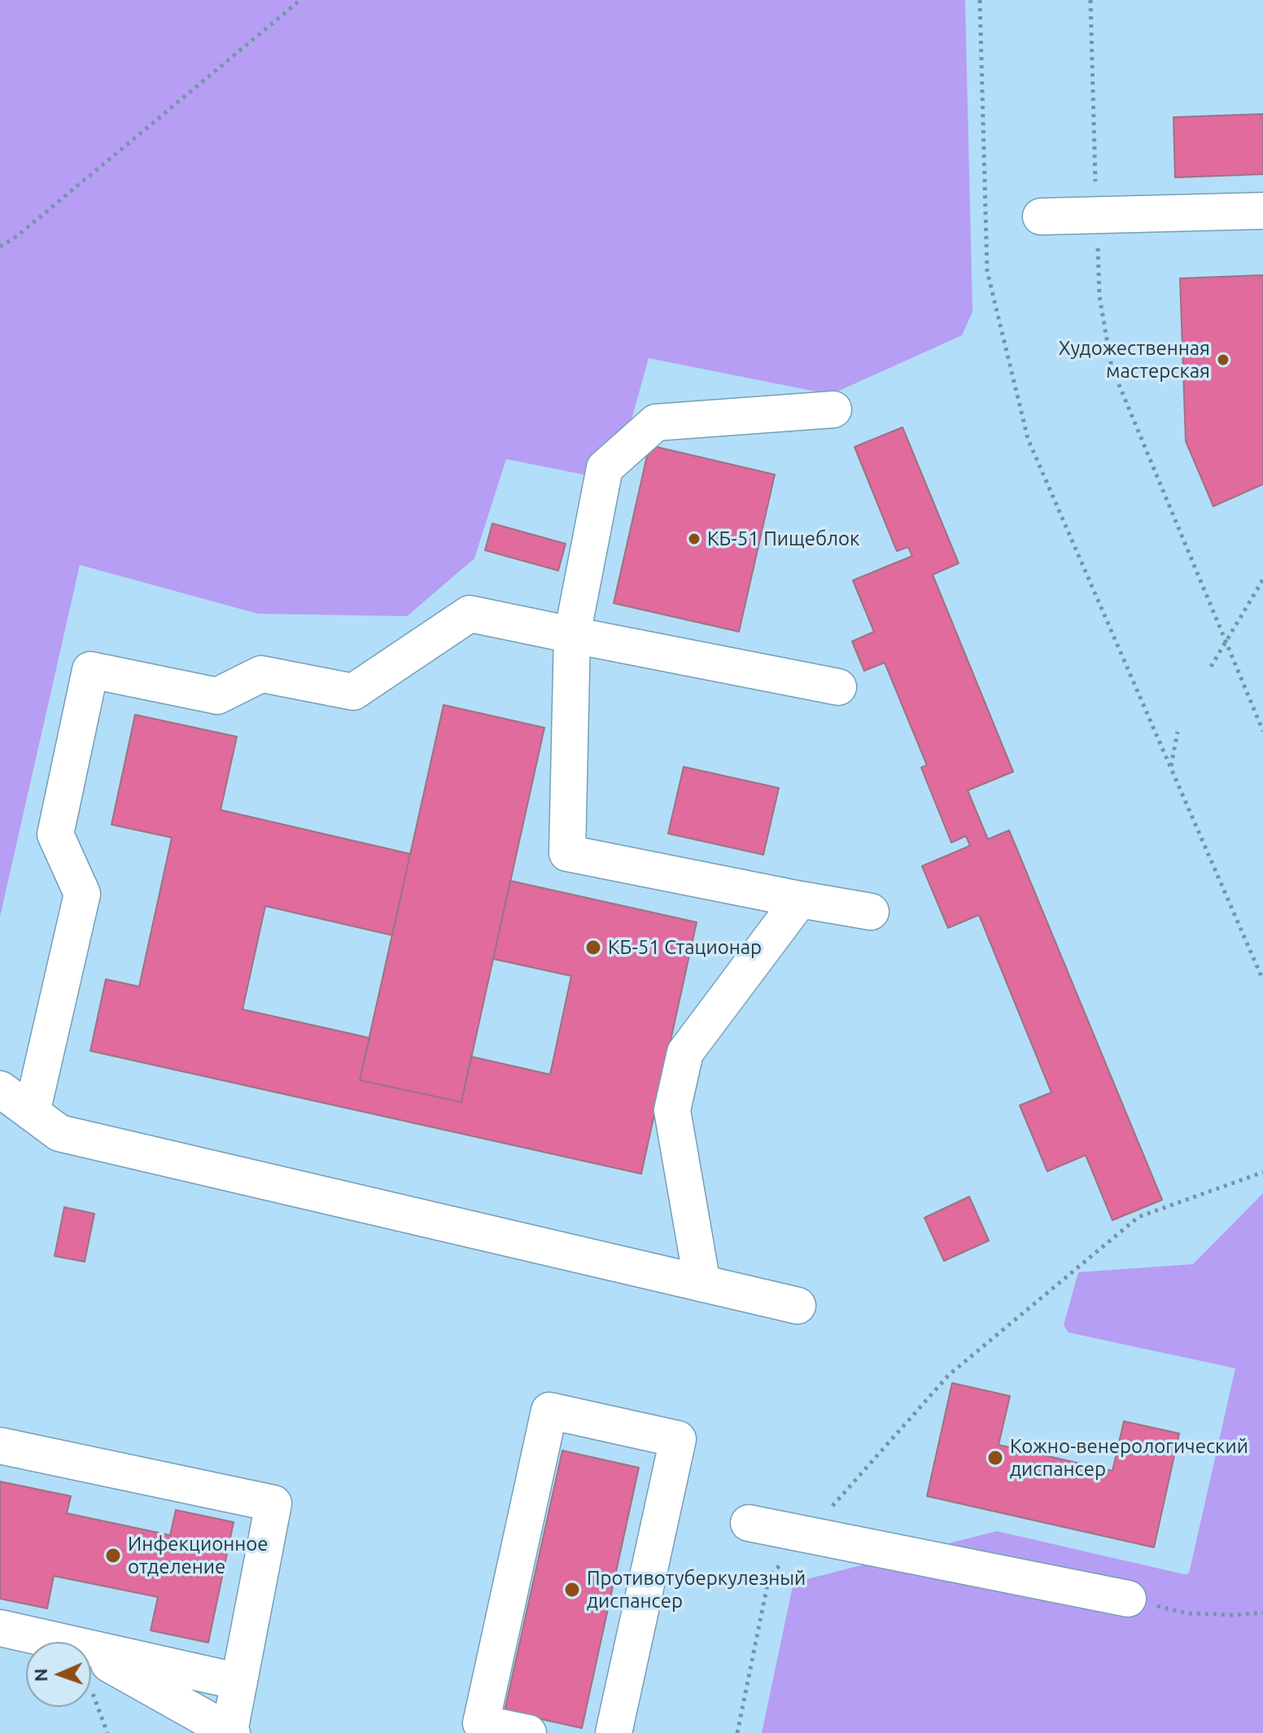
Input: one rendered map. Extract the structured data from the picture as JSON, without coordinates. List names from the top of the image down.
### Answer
{
  "places": [
    "Художественная мастерская",
    "КБ-51 Пищеблок",
    "КБ-51 Стационар",
    "Кожно-венерологический диспансер",
    "Инфекционное отделение",
    "Противотуберкулезный диспансер"
  ],
  "north": "left"
}
